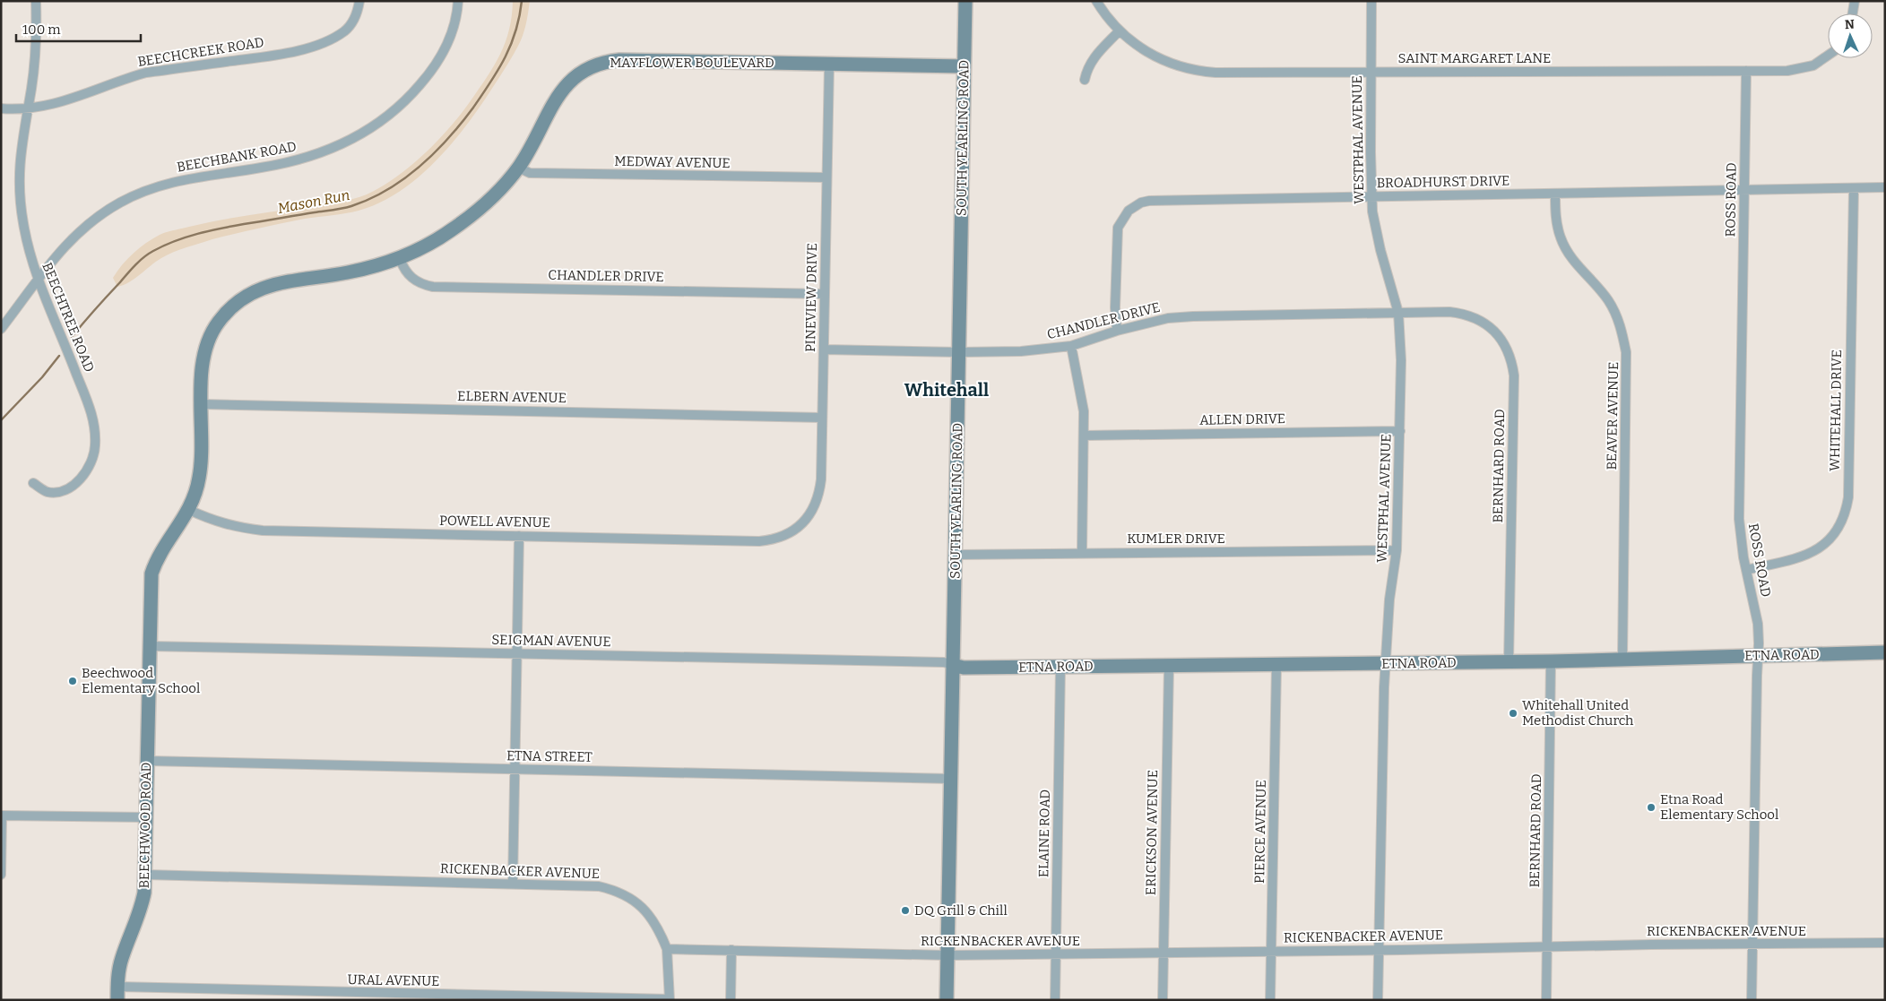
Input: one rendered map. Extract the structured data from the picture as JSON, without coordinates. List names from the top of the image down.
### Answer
{
  "streets": {
    "street": [
      "BEECHCREEK ROAD",
      "SAINT MARGARET LANE",
      "MAYFLOWER BOULEVARD",
      "SOUTH YEARLING ROAD",
      "WESTPHAL AVENUE",
      "BEECHBANK ROAD",
      "MEDWAY AVENUE",
      "BROADHURST DRIVE",
      "ROSS ROAD",
      "CHANDLER DRIVE",
      "PINEVIEW DRIVE",
      "BEECHTREE ROAD",
      "ELBERN AVENUE",
      "WHITEHALL DRIVE",
      "BEAVER AVENUE",
      "ALLEN DRIVE",
      "BERNHARD ROAD",
      "POWELL AVENUE",
      "KUMLER DRIVE",
      "SEIGMAN AVENUE",
      "ETNA ROAD",
      "ETNA STREET",
      "BEECHWOOD ROAD",
      "PIERCE AVENUE",
      "ERICKSON AVENUE",
      "ELAINE ROAD",
      "RICKENBACKER AVENUE",
      "URAL AVENUE"
    ]
  },
  "crossings": [
    ["BEECHCREEK ROAD", "BEECHTREE ROAD"],
    ["SAINT MARGARET LANE", "WESTPHAL AVENUE"],
    ["SAINT MARGARET LANE", "ROSS ROAD"],
    ["MAYFLOWER BOULEVARD", "SOUTH YEARLING ROAD"],
    ["MAYFLOWER BOULEVARD", "MEDWAY AVENUE"],
    ["MAYFLOWER BOULEVARD", "CHANDLER DRIVE"],
    ["MAYFLOWER BOULEVARD", "PINEVIEW DRIVE"],
    ["MAYFLOWER BOULEVARD", "ELBERN AVENUE"],
    ["MAYFLOWER BOULEVARD", "POWELL AVENUE"],
    ["MAYFLOWER BOULEVARD", "SEIGMAN AVENUE"],
    ["MAYFLOWER BOULEVARD", "BEECHWOOD ROAD"],
    ["SOUTH YEARLING ROAD", "CHANDLER DRIVE"],
    ["SOUTH YEARLING ROAD", "KUMLER DRIVE"],
    ["SOUTH YEARLING ROAD", "SEIGMAN AVENUE"],
    ["SOUTH YEARLING ROAD", "ETNA ROAD"],
    ["SOUTH YEARLING ROAD", "ETNA STREET"],
    ["SOUTH YEARLING ROAD", "RICKENBACKER AVENUE"],
    ["WESTPHAL AVENUE", "BROADHURST DRIVE"],
    ["WESTPHAL AVENUE", "CHANDLER DRIVE"],
    ["WESTPHAL AVENUE", "ALLEN DRIVE"],
    ["WESTPHAL AVENUE", "KUMLER DRIVE"],
    ["WESTPHAL AVENUE", "ETNA ROAD"],
    ["WESTPHAL AVENUE", "RICKENBACKER AVENUE"],
    ["BEECHBANK ROAD", "BEECHTREE ROAD"],
    ["MEDWAY AVENUE", "PINEVIEW DRIVE"],
    ["BROADHURST DRIVE", "ROSS ROAD"],
    ["BROADHURST DRIVE", "CHANDLER DRIVE"],
    ["BROADHURST DRIVE", "WHITEHALL DRIVE"],
    ["BROADHURST DRIVE", "BEAVER AVENUE"],
    ["ROSS ROAD", "WHITEHALL DRIVE"],
    ["ROSS ROAD", "ETNA ROAD"],
    ["ROSS ROAD", "RICKENBACKER AVENUE"],
    ["CHANDLER DRIVE", "PINEVIEW DRIVE"],
    ["CHANDLER DRIVE", "BERNHARD ROAD"],
    ["PINEVIEW DRIVE", "ELBERN AVENUE"],
    ["PINEVIEW DRIVE", "POWELL AVENUE"],
    ["BEAVER AVENUE", "ETNA ROAD"],
    ["BERNHARD ROAD", "ETNA ROAD"],
    ["BERNHARD ROAD", "RICKENBACKER AVENUE"],
    ["SEIGMAN AVENUE", "ETNA ROAD"],
    ["SEIGMAN AVENUE", "BEECHWOOD ROAD"],
    ["ETNA ROAD", "PIERCE AVENUE"],
    ["ETNA ROAD", "ERICKSON AVENUE"],
    ["ETNA ROAD", "ELAINE ROAD"],
    ["ETNA STREET", "BEECHWOOD ROAD"],
    ["BEECHWOOD ROAD", "RICKENBACKER AVENUE"],
    ["BEECHWOOD ROAD", "URAL AVENUE"],
    ["PIERCE AVENUE", "RICKENBACKER AVENUE"],
    ["ERICKSON AVENUE", "RICKENBACKER AVENUE"],
    ["ELAINE ROAD", "RICKENBACKER AVENUE"]
  ],
  "districts": ["Whitehall"],
  "water": ["Mason Run"],
  "places": [
    "Beechwood Elementary School",
    "Whitehall United Methodist Church",
    "Etna Road Elementary School",
    "DQ Grill & Chill"
  ],
  "scale_bar": "100 m",
  "north": "top"
}
